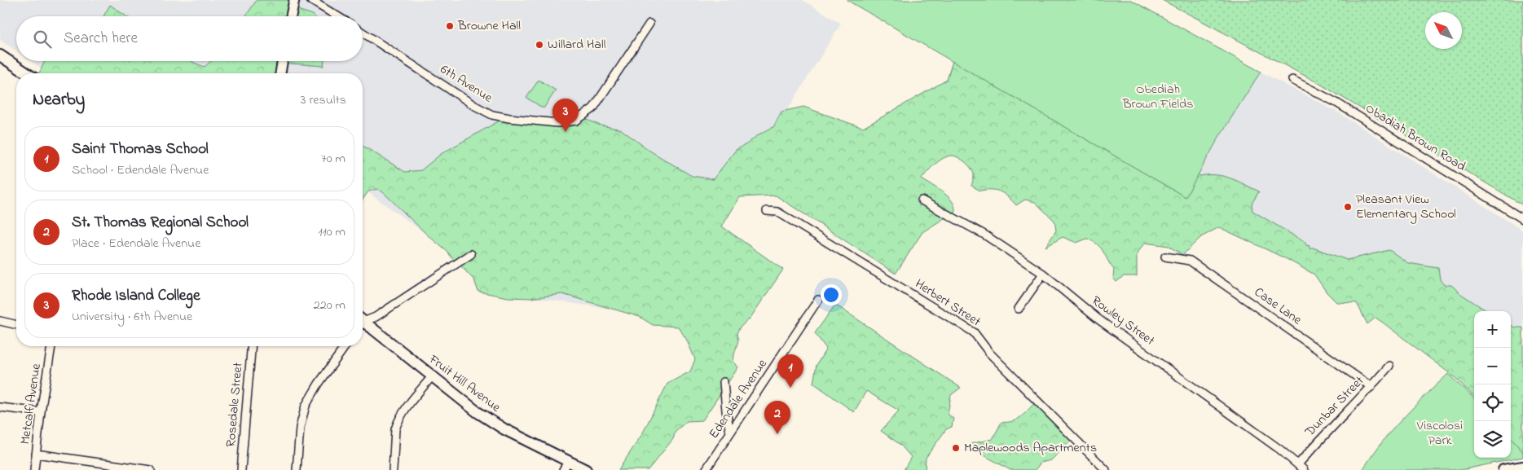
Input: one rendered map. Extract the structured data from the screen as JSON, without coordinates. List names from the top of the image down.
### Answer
{
  "streets": {
    "main road": ["Fruit Hill Avenue"],
    "street": [
      "6th Avenue",
      "Obadiah Brown Road",
      "Herbert Street",
      "Case Lane",
      "Rowley Street",
      "Edendale Avenue",
      "Metcalf Avenue",
      "Rosedale Street",
      "Dunbar Street"
    ]
  },
  "crossings": [
    ["Case Lane", "Dunbar Street"],
    ["Rowley Street", "Dunbar Street"]
  ],
  "parks": ["Obediah Brown Fields", "Viscolosi Park"],
  "places": [
    "Browne Hall",
    "Willard Hall",
    "Pleasant View Elementary School",
    "Maplewoods Apartments"
  ],
  "north": "top left",
  "page": {
    "search": "Search here",
    "heading": ["Nearby", "3 results"],
    "pins": ["3", "1", "2"],
    "list": [
      {
        "mark": "1",
        "name": "Saint Thomas School",
        "note": "School · Edendale Avenue",
        "value": "70 m"
      },
      {
        "mark": "2",
        "name": "St. Thomas Regional School",
        "note": "Place · Edendale Avenue",
        "value": "110 m"
      },
      {
        "mark": "3",
        "name": "Rhode Island College",
        "note": "University · 6th Avenue",
        "value": "220 m"
      }
    ],
    "map_buttons": ["+", "−"]
  }
}
